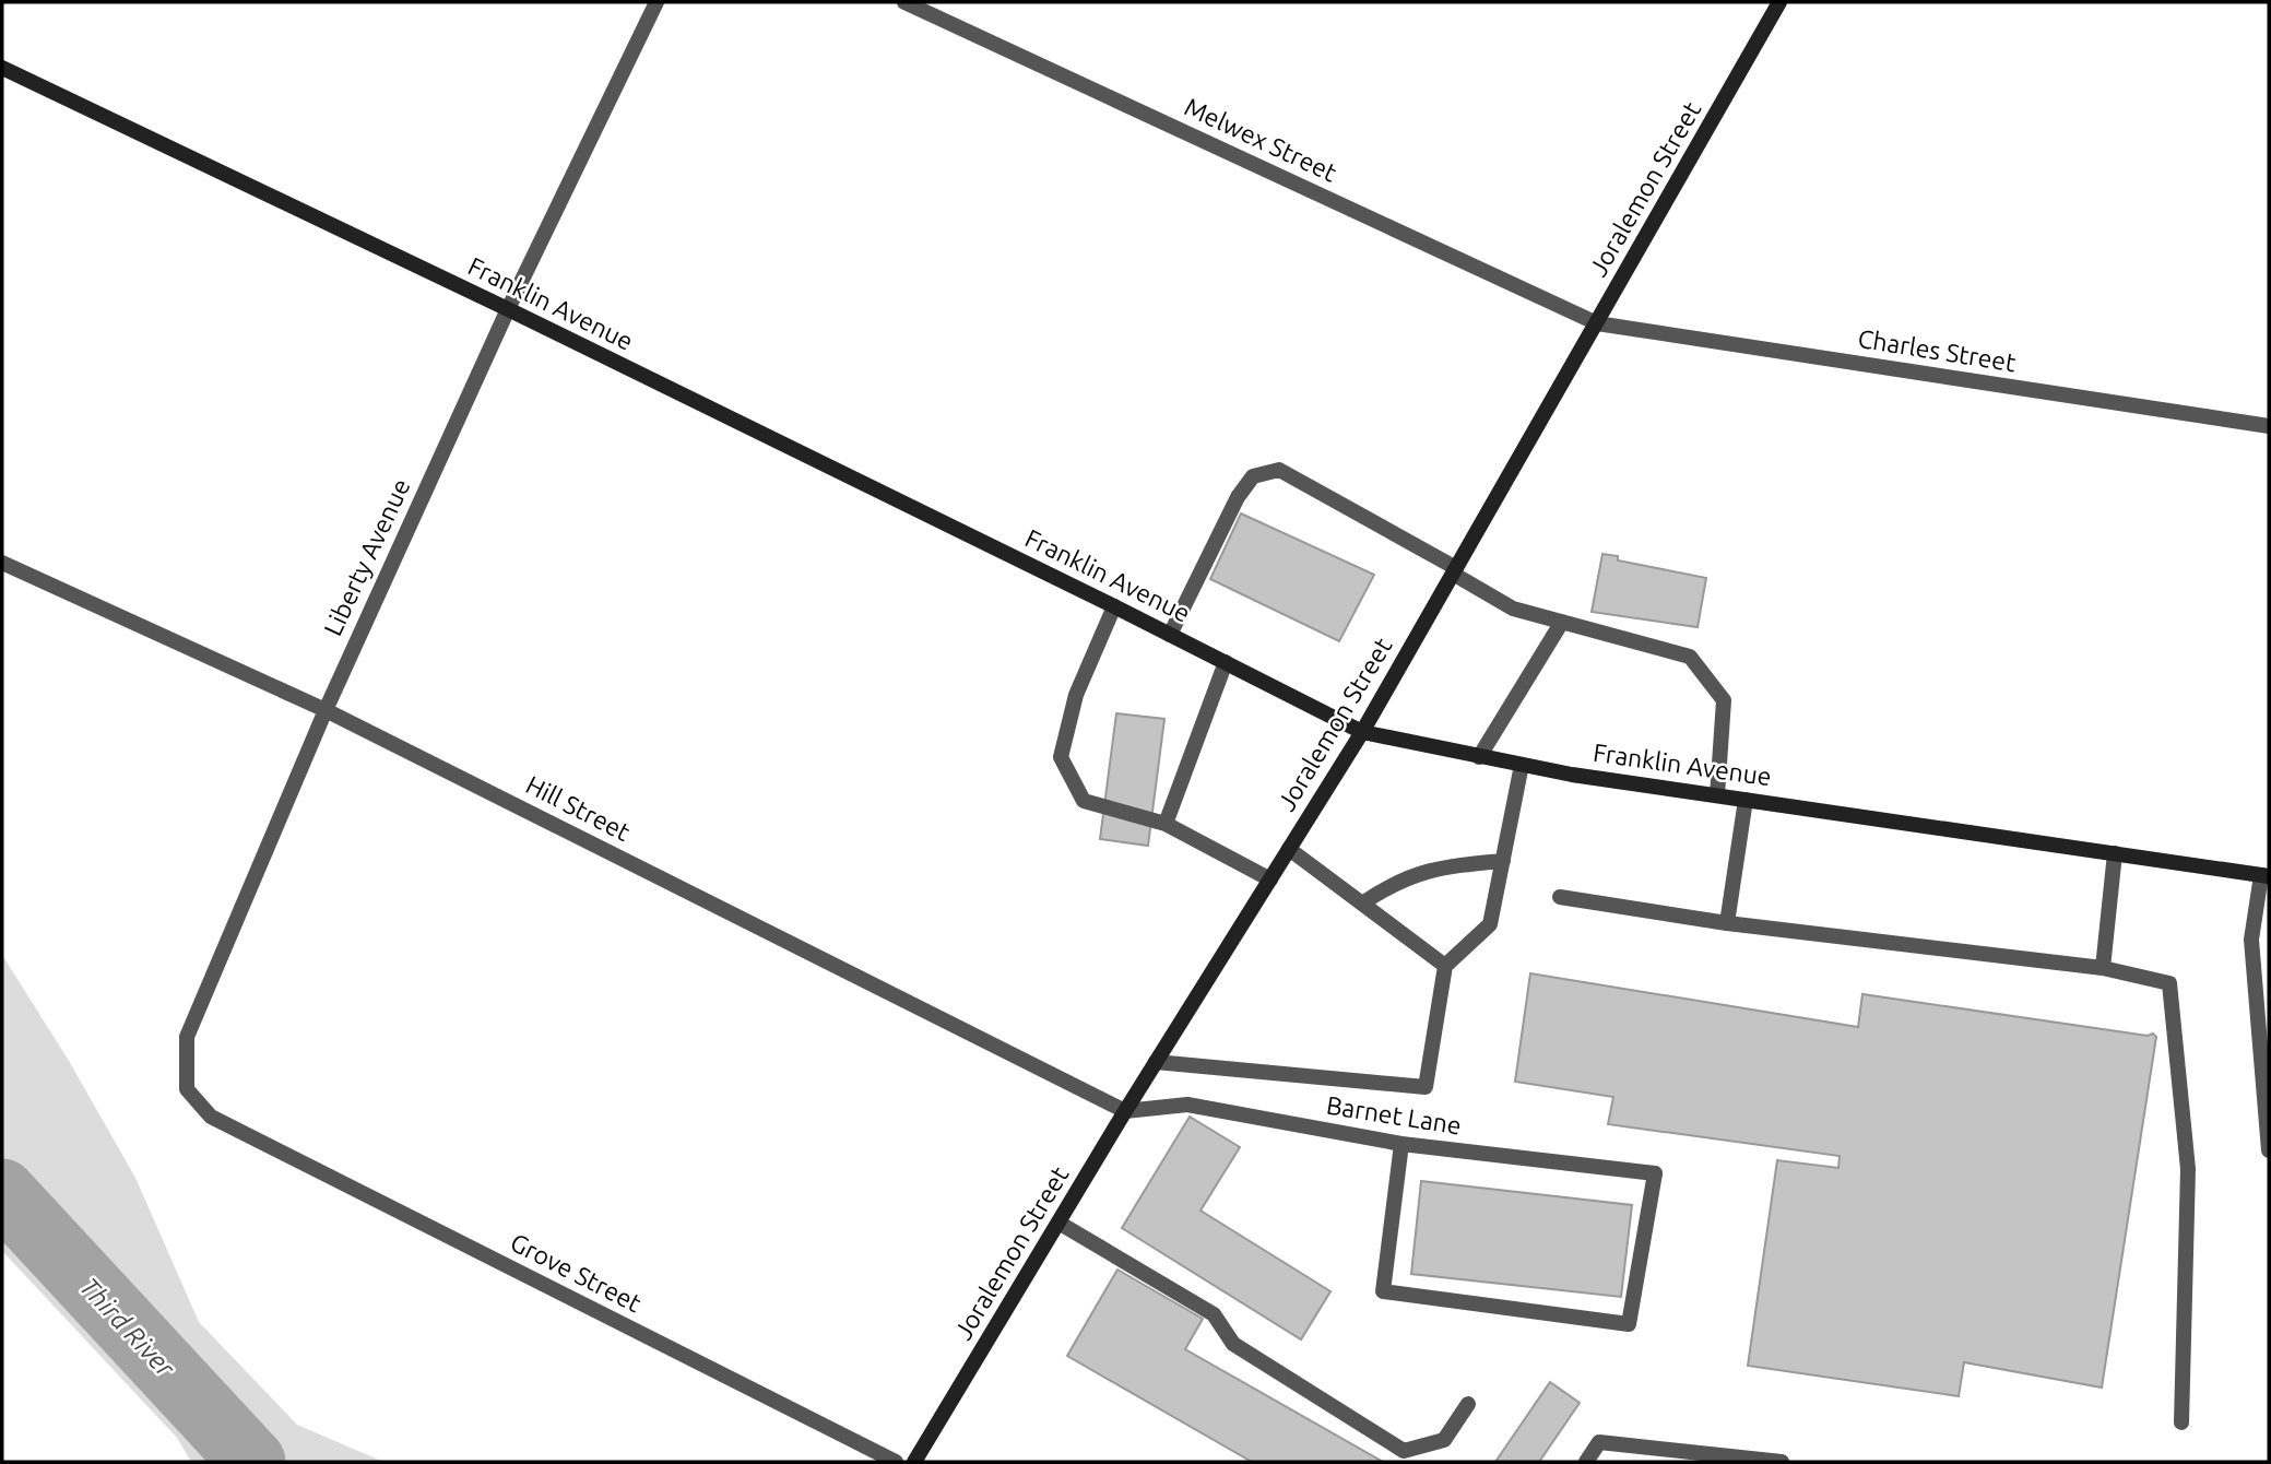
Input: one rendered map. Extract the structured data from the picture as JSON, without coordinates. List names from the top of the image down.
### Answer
{
  "streets": {
    "main road": ["Joralemon Street", "Franklin Avenue"],
    "street": [
      "Melwex Street",
      "Charles Street",
      "Liberty Avenue",
      "Hill Street",
      "Barnet Lane",
      "Grove Street"
    ]
  },
  "crossings": [
    ["Melwex Street", "Joralemon Street"],
    ["Melwex Street", "Charles Street"],
    ["Joralemon Street", "Franklin Avenue"],
    ["Joralemon Street", "Charles Street"],
    ["Joralemon Street", "Hill Street"],
    ["Joralemon Street", "Barnet Lane"],
    ["Franklin Avenue", "Liberty Avenue"],
    ["Liberty Avenue", "Hill Street"],
    ["Liberty Avenue", "Grove Street"],
    ["Hill Street", "Barnet Lane"]
  ],
  "water": ["Third River"]
}
